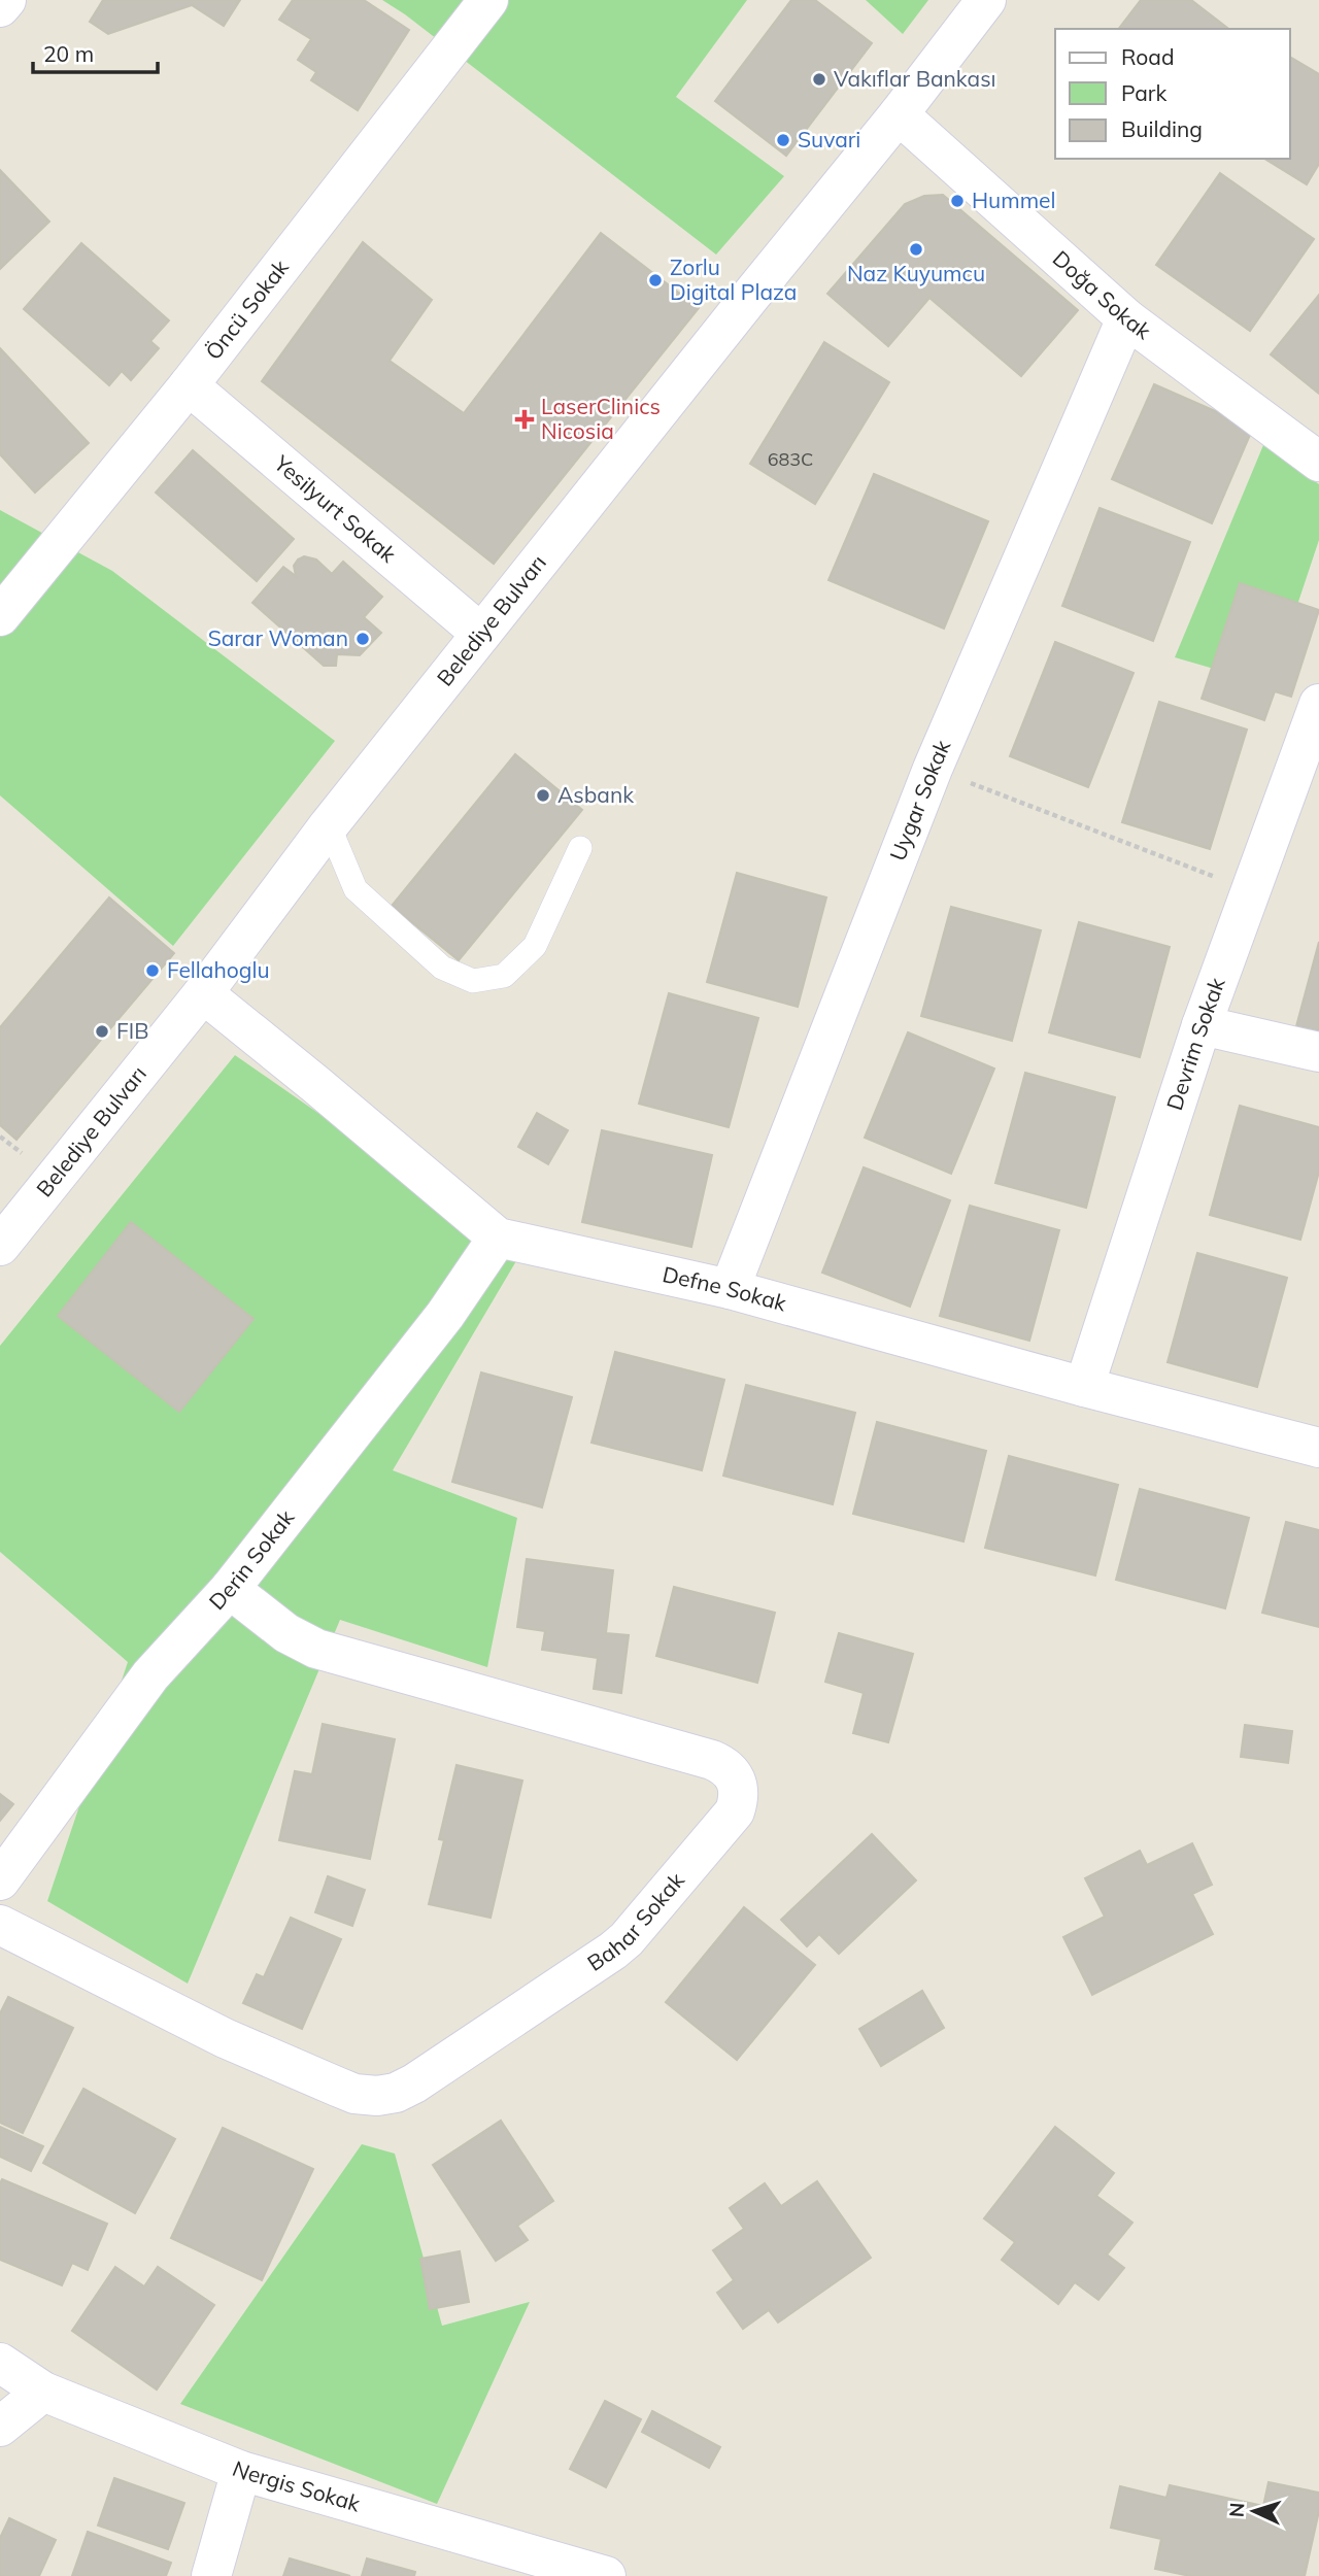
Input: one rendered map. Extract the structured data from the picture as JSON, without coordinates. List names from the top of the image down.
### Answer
{
  "streets": {
    "street": [
      "Doğa Sokak",
      "Öncü Sokak",
      "Yesilyurt Sokak",
      "Belediye Bulvarı",
      "Uygar Sokak",
      "Devrim Sokak",
      "Defne Sokak",
      "Derin Sokak",
      "Bahar Sokak",
      "Nergis Sokak"
    ]
  },
  "crossings": [
    ["Doğa Sokak", "Belediye Bulvarı"],
    ["Doğa Sokak", "Uygar Sokak"],
    ["Öncü Sokak", "Yesilyurt Sokak"],
    ["Yesilyurt Sokak", "Belediye Bulvarı"],
    ["Belediye Bulvarı", "Defne Sokak"],
    ["Uygar Sokak", "Defne Sokak"],
    ["Devrim Sokak", "Defne Sokak"],
    ["Defne Sokak", "Derin Sokak"],
    ["Derin Sokak", "Bahar Sokak"]
  ],
  "places": {
    "other": [
      "Vakıflar Bankası",
      "Suvari",
      "Hummel",
      "Naz Kuyumcu",
      "Zorlu Digital Plaza",
      "Sarar Woman",
      "Asbank",
      "Fellahoglu",
      "FIB"
    ],
    "health": ["LaserClinics Nicosia"]
  },
  "house_numbers": ["683C"],
  "legend": ["Road", "Park", "Building"],
  "scale_bar": "20 m",
  "north": "left"
}
